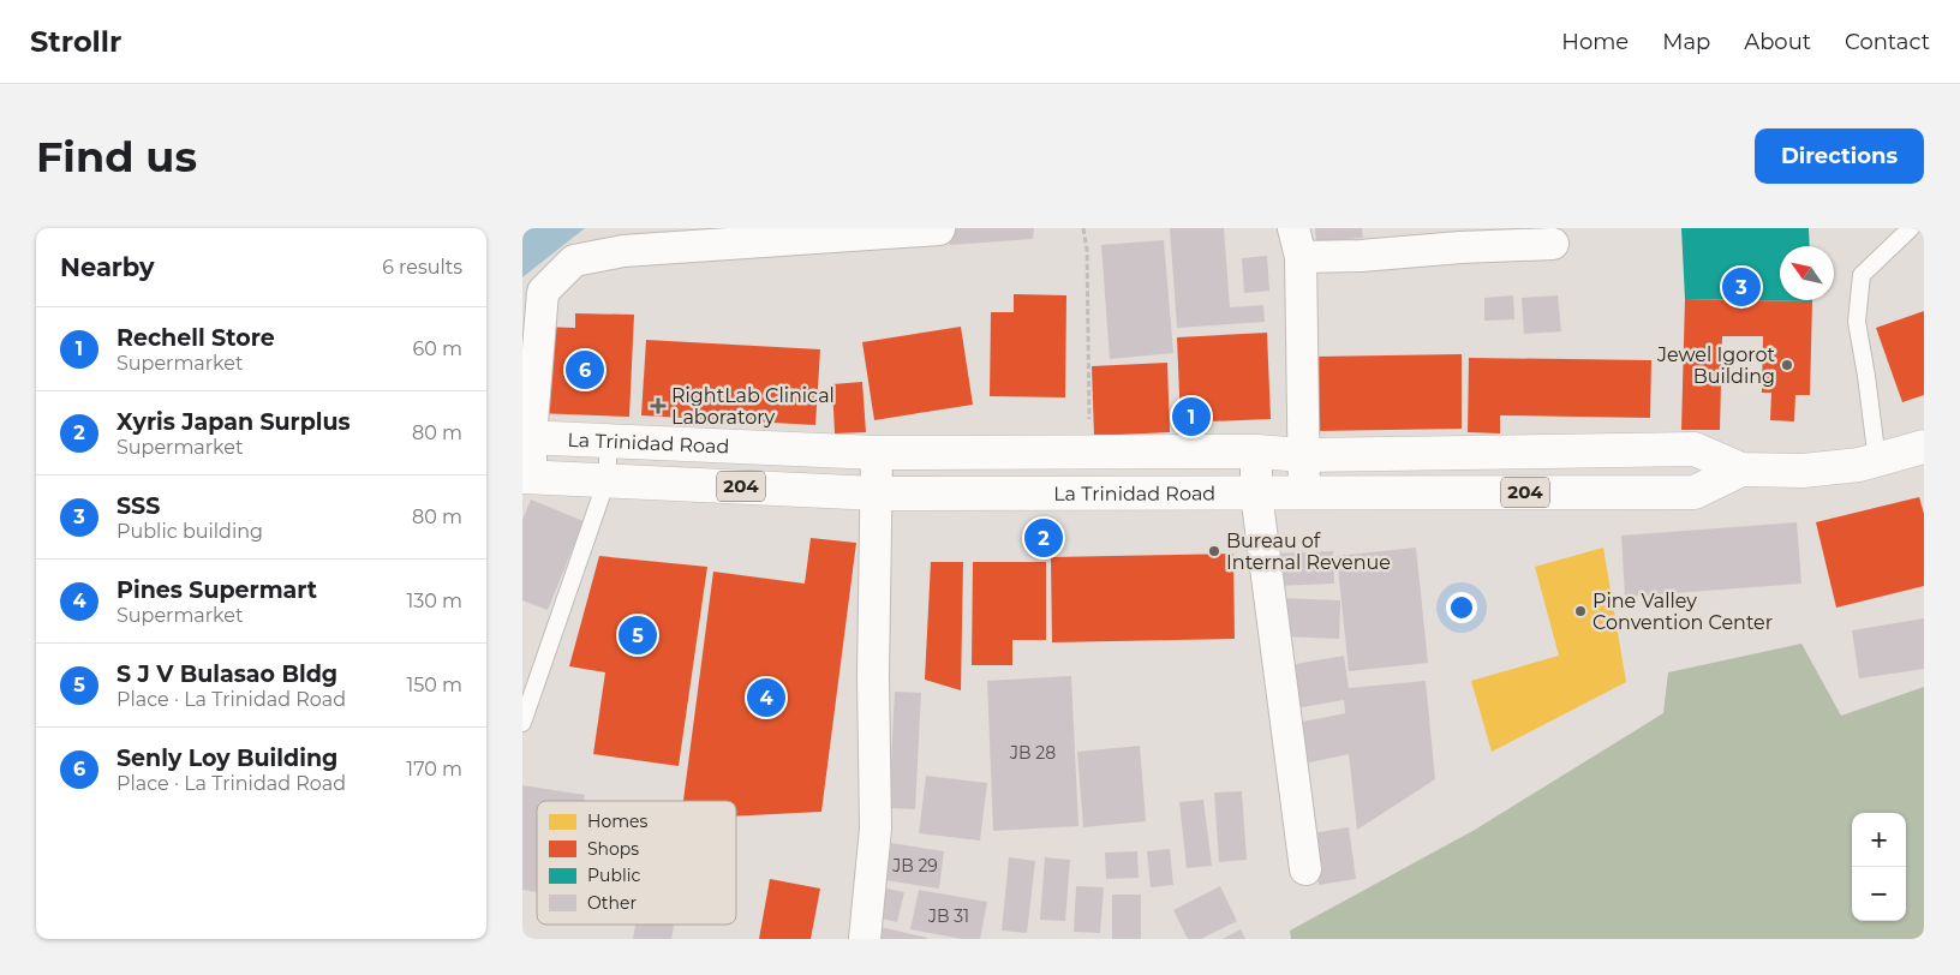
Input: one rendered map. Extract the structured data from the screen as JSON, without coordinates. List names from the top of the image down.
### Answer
{
  "streets": {
    "highway": ["La Trinidad Road", "204"]
  },
  "places": {
    "other": ["Jewel Igorot Building", "Bureau of Internal Revenue", "Pine Valley Convention Center"],
    "health": ["RightLab Clinical Laboratory"]
  },
  "house_numbers": ["JB 28", "JB 29", "JB 31"],
  "legend": [
    "Homes",
    "Shops",
    "Public",
    "Other"
  ],
  "north": "top left",
  "page": {
    "header": "Strollr",
    "nav": [
      "Home",
      "Map",
      "About",
      "Contact"
    ],
    "buttons": "Directions",
    "title": "Find us",
    "heading": ["Nearby", "6 results"],
    "pins": [
      "3",
      "6",
      "1",
      "2",
      "5",
      "4"
    ],
    "list": [
      {
        "mark": "1",
        "name": "Rechell Store",
        "note": "Supermarket",
        "value": "60 m"
      },
      {
        "mark": "2",
        "name": "Xyris Japan Surplus",
        "note": "Supermarket",
        "value": "80 m"
      },
      {
        "mark": "3",
        "name": "SSS",
        "note": "Public building",
        "value": "80 m"
      },
      {
        "mark": "4",
        "name": "Pines Supermart",
        "note": "Supermarket",
        "value": "130 m"
      },
      {
        "mark": "5",
        "name": "S J V Bulasao Bldg",
        "note": "Place · La Trinidad Road",
        "value": "150 m"
      },
      {
        "mark": "6",
        "name": "Senly Loy Building",
        "note": "Place · La Trinidad Road",
        "value": "170 m"
      }
    ],
    "map_buttons": ["+", "−"]
  }
}
